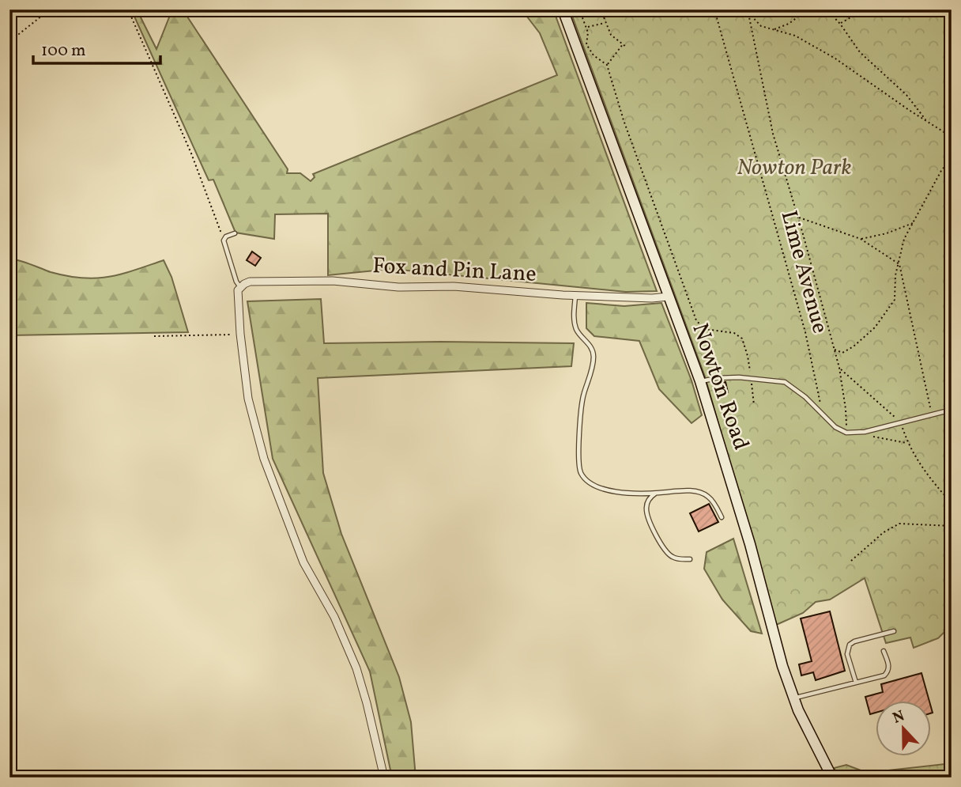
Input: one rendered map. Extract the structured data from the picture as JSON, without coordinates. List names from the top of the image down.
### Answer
{
  "streets": {
    "street": ["Fox and Pin Lane", "Nowton Road"],
    "path": ["Lime Avenue"]
  },
  "crossings": [
    ["Fox and Pin Lane", "Nowton Road"]
  ],
  "parks": ["Nowton Park"],
  "scale_bar": "100 m",
  "north": "top"
}
